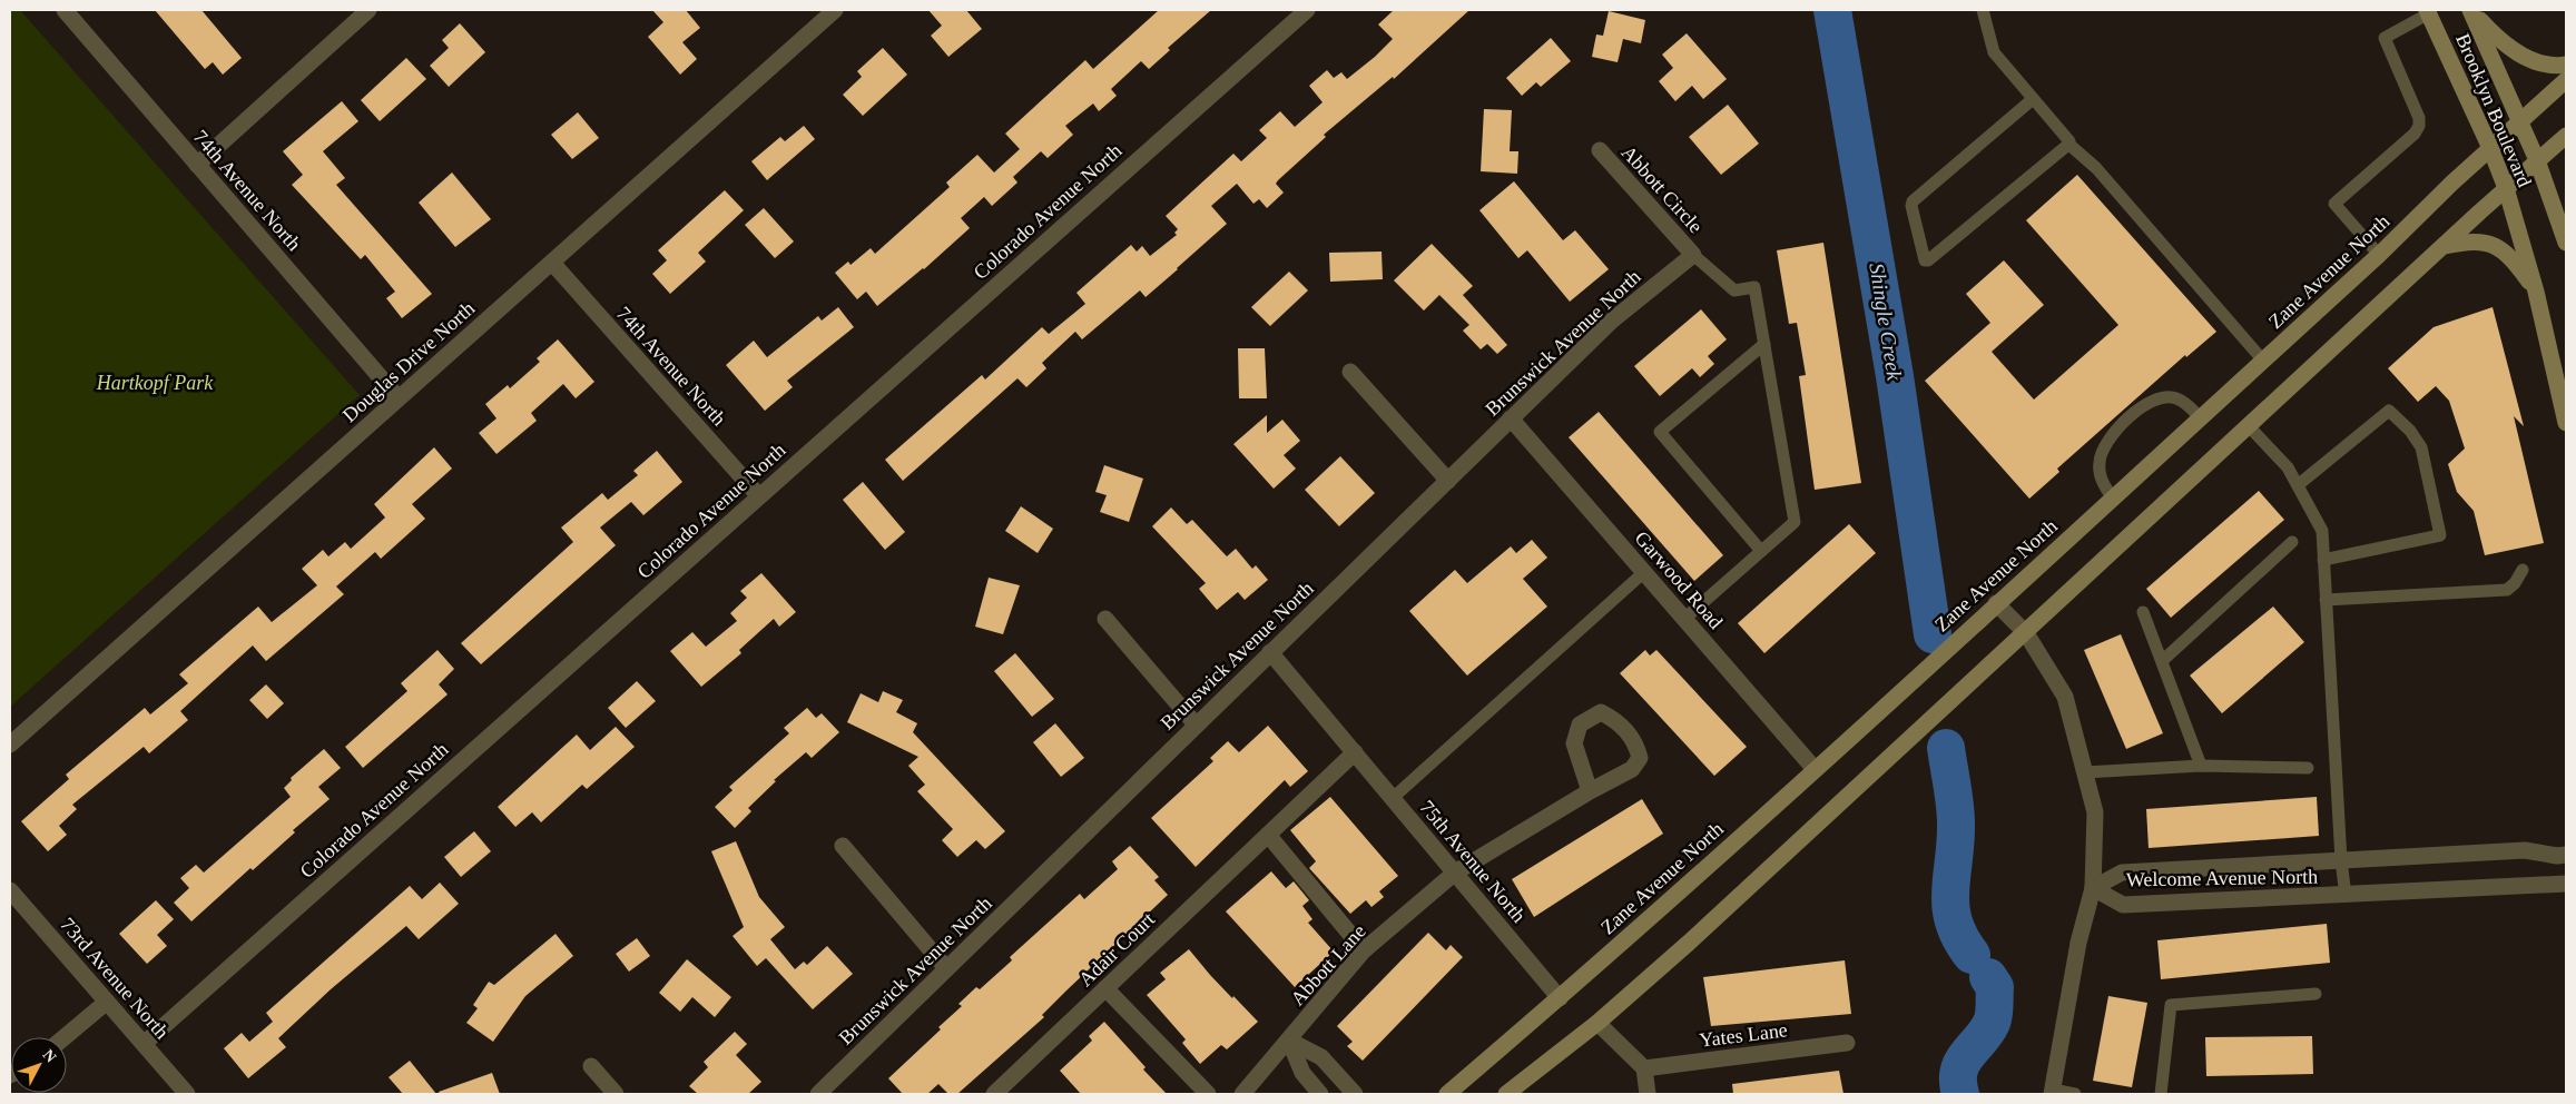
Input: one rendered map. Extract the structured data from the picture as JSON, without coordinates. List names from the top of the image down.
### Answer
{
  "streets": {
    "street": [
      "Brooklyn Boulevard",
      "Abbott Circle",
      "74th Avenue North",
      "Colorado Avenue North",
      "Zane Avenue North",
      "Brunswick Avenue North",
      "Douglas Drive North",
      "Garwood Road",
      "75th Avenue North",
      "Welcome Avenue North",
      "Adair Court",
      "Abbott Lane",
      "73rd Avenue North",
      "Yates Lane"
    ]
  },
  "crossings": [
    ["Brooklyn Boulevard", "Zane Avenue North"],
    ["Abbott Circle", "Brunswick Avenue North"],
    ["74th Avenue North", "Colorado Avenue North"],
    ["74th Avenue North", "Douglas Drive North"],
    ["Colorado Avenue North", "73rd Avenue North"],
    ["Zane Avenue North", "Garwood Road"],
    ["Zane Avenue North", "75th Avenue North"],
    ["Brunswick Avenue North", "Garwood Road"],
    ["Brunswick Avenue North", "75th Avenue North"],
    ["75th Avenue North", "Abbott Lane"]
  ],
  "water": ["Shingle Creek"],
  "parks": ["Hartkopf Park"],
  "north": "top right"
}
